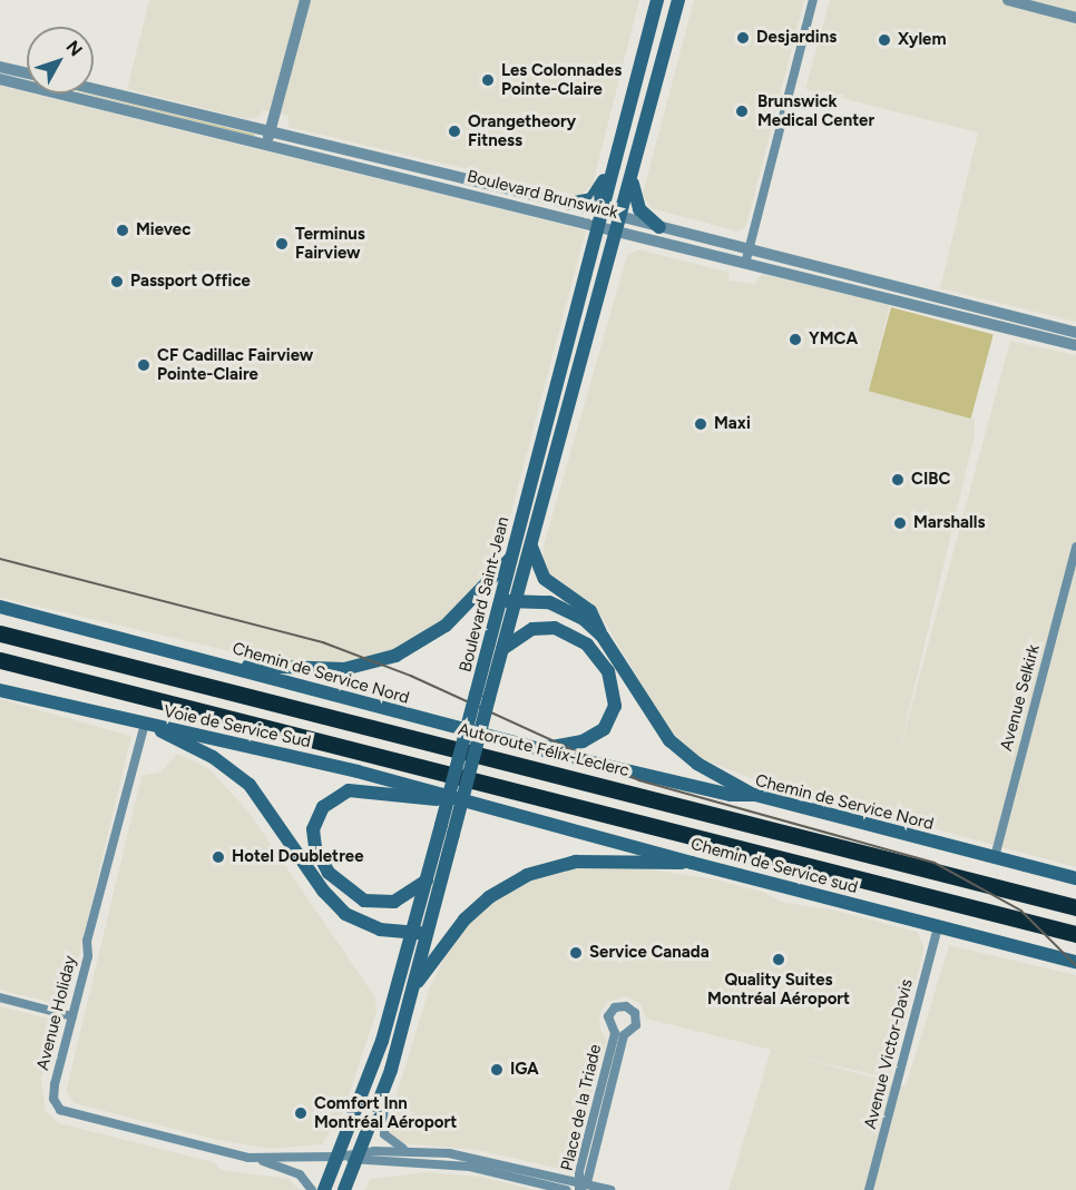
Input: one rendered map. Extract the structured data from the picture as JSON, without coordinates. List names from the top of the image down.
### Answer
{
  "streets": {
    "highway": ["Autoroute Félix-Leclerc"],
    "main road": [
      "Boulevard Saint-Jean",
      "Chemin de Service Nord",
      "Voie de Service Sud",
      "Chemin de Service sud"
    ],
    "street": [
      "Boulevard Brunswick",
      "Avenue Selkirk",
      "Avenue Holiday",
      "Avenue Victor-Davis",
      "Place de la Triade"
    ]
  },
  "crossings": [
    ["Boulevard Brunswick", "Boulevard Saint-Jean"],
    ["Boulevard Saint-Jean", "Avenue Holiday"],
    ["Chemin de Service Nord", "Avenue Selkirk"],
    ["Voie de Service Sud", "Chemin de Service sud"],
    ["Voie de Service Sud", "Avenue Holiday"],
    ["Chemin de Service sud", "Avenue Victor-Davis"],
    ["Avenue Holiday", "Place de la Triade"]
  ],
  "places": [
    "Desjardins",
    "Xylem",
    "Les Colonnades Pointe-Claire",
    "Brunswick Medical Center",
    "Orangetheory Fitness",
    "Mievec",
    "Terminus Fairview",
    "Passport Office",
    "YMCA",
    "CF Cadillac Fairview Pointe-Claire",
    "Maxi",
    "CIBC",
    "Marshalls",
    "Hotel Doubletree",
    "Service Canada",
    "Quality Suites Montréal Aéroport",
    "IGA",
    "Comfort Inn Montréal Aéroport"
  ],
  "north": "top right"
}
